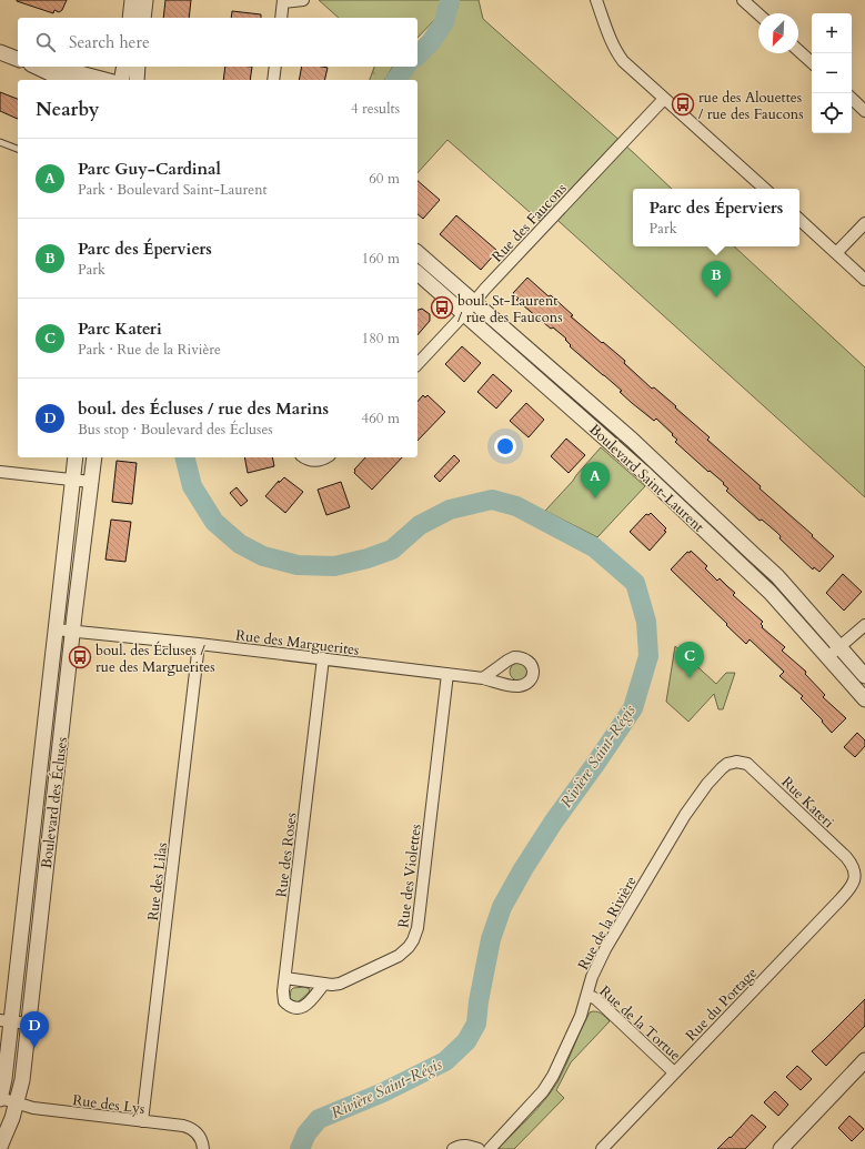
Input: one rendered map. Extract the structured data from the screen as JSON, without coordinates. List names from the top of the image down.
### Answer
{
  "streets": {
    "street": [
      "Rue des Faucons",
      "Boulevard Saint-Laurent",
      "Rue des Marguerites",
      "Rue Kateri",
      "Boulevard des Écluses",
      "Rue des Roses",
      "Rue des Violettes",
      "Rue des Lilas",
      "Rue de la Rivière",
      "Rue du Portage",
      "Rue de la Tortue",
      "Rue des Lys"
    ]
  },
  "crossings": [
    ["Rue des Faucons", "Boulevard Saint-Laurent"],
    ["Rue des Marguerites", "Boulevard des Écluses"],
    ["Rue des Marguerites", "Rue des Roses"],
    ["Rue des Marguerites", "Rue des Violettes"],
    ["Rue des Marguerites", "Rue des Lilas"],
    ["Rue Kateri", "Rue de la Rivière"],
    ["Rue Kateri", "Rue du Portage"],
    ["Boulevard des Écluses", "Rue des Lys"],
    ["Rue des Roses", "Rue des Violettes"],
    ["Rue des Lilas", "Rue des Lys"],
    ["Rue de la Rivière", "Rue de la Tortue"],
    ["Rue du Portage", "Rue de la Tortue"]
  ],
  "water": ["Rivière Saint-Régis"],
  "places": {
    "bus stop": ["rue des Alouettes / rue des Faucons", "boul. St-Laurent / rue des Faucons", "boul. des Écluses / rue des Marguerites"]
  },
  "north": "bottom left",
  "page": {
    "map_buttons": ["+", "−"],
    "search": "Search here",
    "heading": ["Nearby", "4 results"],
    "list": [
      {
        "mark": "A",
        "name": "Parc Guy-Cardinal",
        "note": "Park · Boulevard Saint-Laurent",
        "value": "60 m"
      },
      {
        "mark": "B",
        "name": "Parc des Éperviers",
        "note": "Park",
        "value": "160 m"
      },
      {
        "mark": "C",
        "name": "Parc Kateri",
        "note": "Park · Rue de la Rivière",
        "value": "180 m"
      },
      {
        "mark": "D",
        "name": "boul. des Écluses / rue des Marins",
        "note": "Bus stop · Boulevard des Écluses",
        "value": "460 m"
      }
    ],
    "popup": ["Parc des Éperviers", "Park"],
    "pins": [
      "B",
      "A",
      "C",
      "D"
    ]
  }
}
